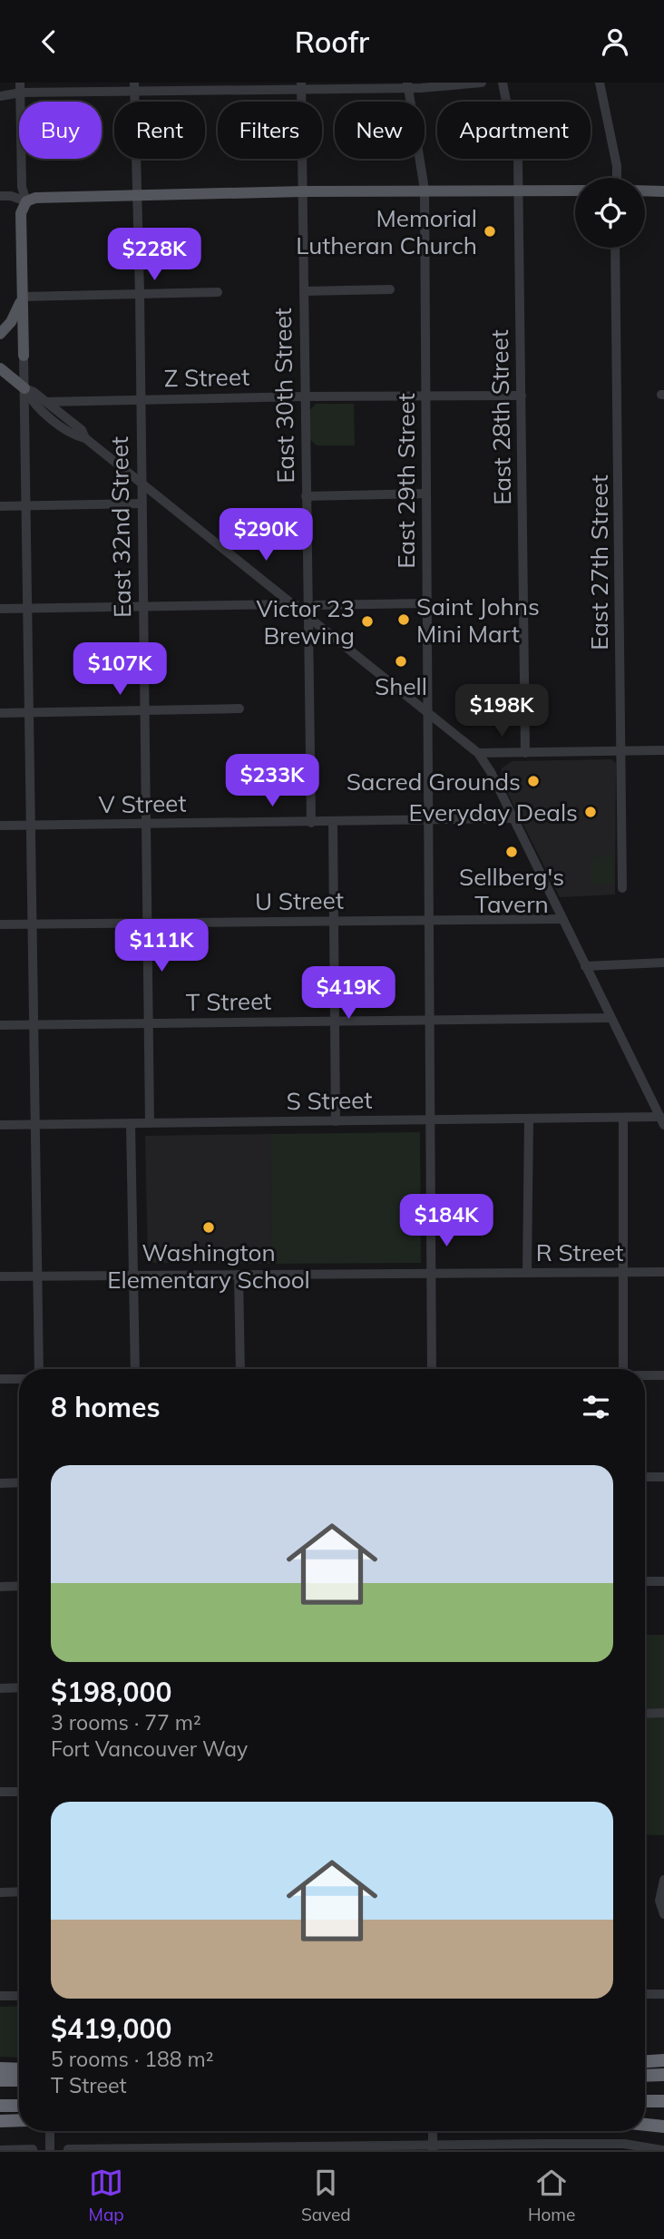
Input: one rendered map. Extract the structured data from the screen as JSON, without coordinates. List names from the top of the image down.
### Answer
{
  "streets": {
    "street": [
      "Z Street",
      "East 30th Street",
      "East 28th Street",
      "East 29th Street",
      "East 32nd Street",
      "East 27th Street",
      "V Street",
      "U Street",
      "T Street",
      "S Street",
      "R Street"
    ]
  },
  "crossings": [
    ["Z Street", "East 30th Street"],
    ["Z Street", "East 28th Street"],
    ["Z Street", "East 29th Street"],
    ["Z Street", "East 32nd Street"],
    ["East 30th Street", "V Street"],
    ["East 29th Street", "V Street"],
    ["East 29th Street", "U Street"],
    ["East 29th Street", "T Street"],
    ["East 29th Street", "S Street"],
    ["East 29th Street", "R Street"],
    ["East 32nd Street", "V Street"],
    ["East 32nd Street", "U Street"],
    ["East 32nd Street", "T Street"],
    ["East 32nd Street", "S Street"]
  ],
  "places": [
    "Memorial Lutheran Church",
    "Saint Johns Mini Mart",
    "Victor 23 Brewing",
    "Shell",
    "Sacred Grounds",
    "Everyday Deals",
    "Sellberg's Tavern",
    "Washington Elementary School"
  ],
  "page": {
    "header": "Roofr",
    "chip": [
      "Buy",
      "Rent",
      "Filters",
      "New",
      "Apartment"
    ],
    "price": [
      "$228K",
      "$290K",
      "$107K",
      "$198K",
      "$233K",
      "$111K",
      "$419K",
      "$184K"
    ],
    "heading": "8 homes",
    "list": [
      {
        "name": "$198,000",
        "note": "3 rooms · 77 m² · Fort Vancouver Way"
      },
      {
        "name": "$419,000",
        "note": "5 rooms · 188 m² · T Street"
      }
    ],
    "tabs": ["Map", "Saved", "Home"]
  }
}
